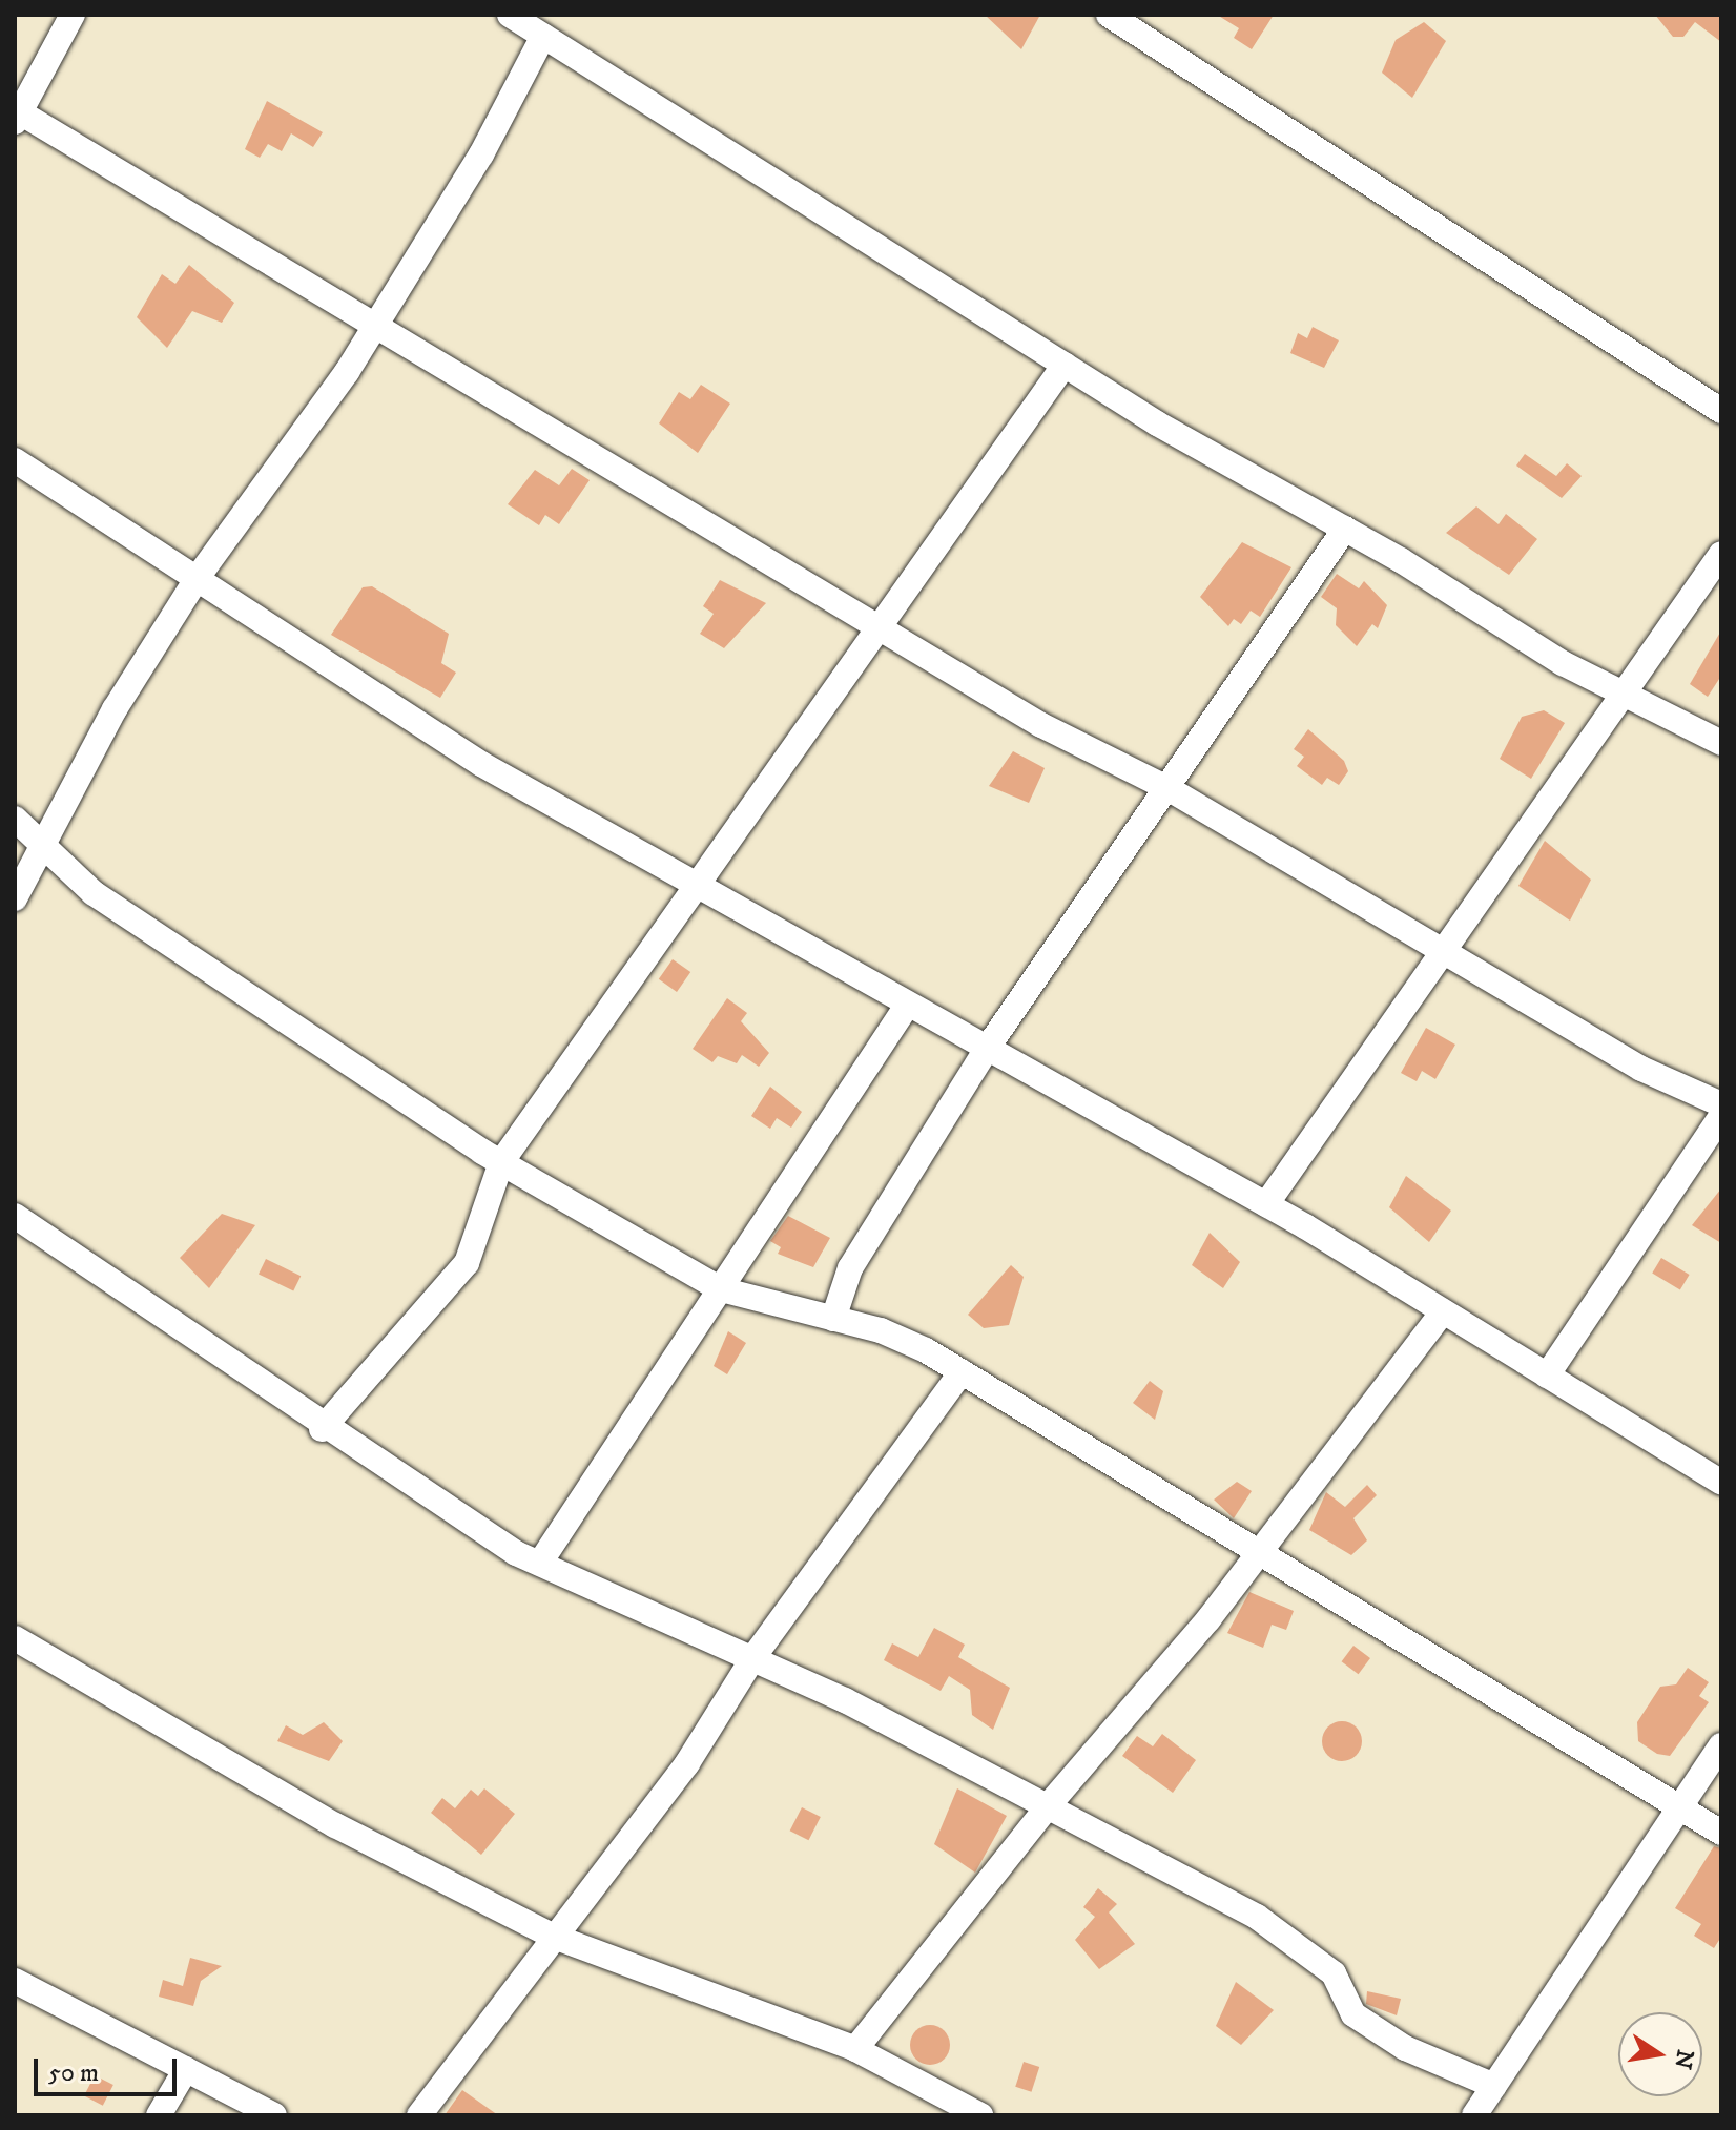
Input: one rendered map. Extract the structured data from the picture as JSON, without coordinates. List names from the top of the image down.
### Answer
{
  "scale_bar": "50 m",
  "north": "right"
}
